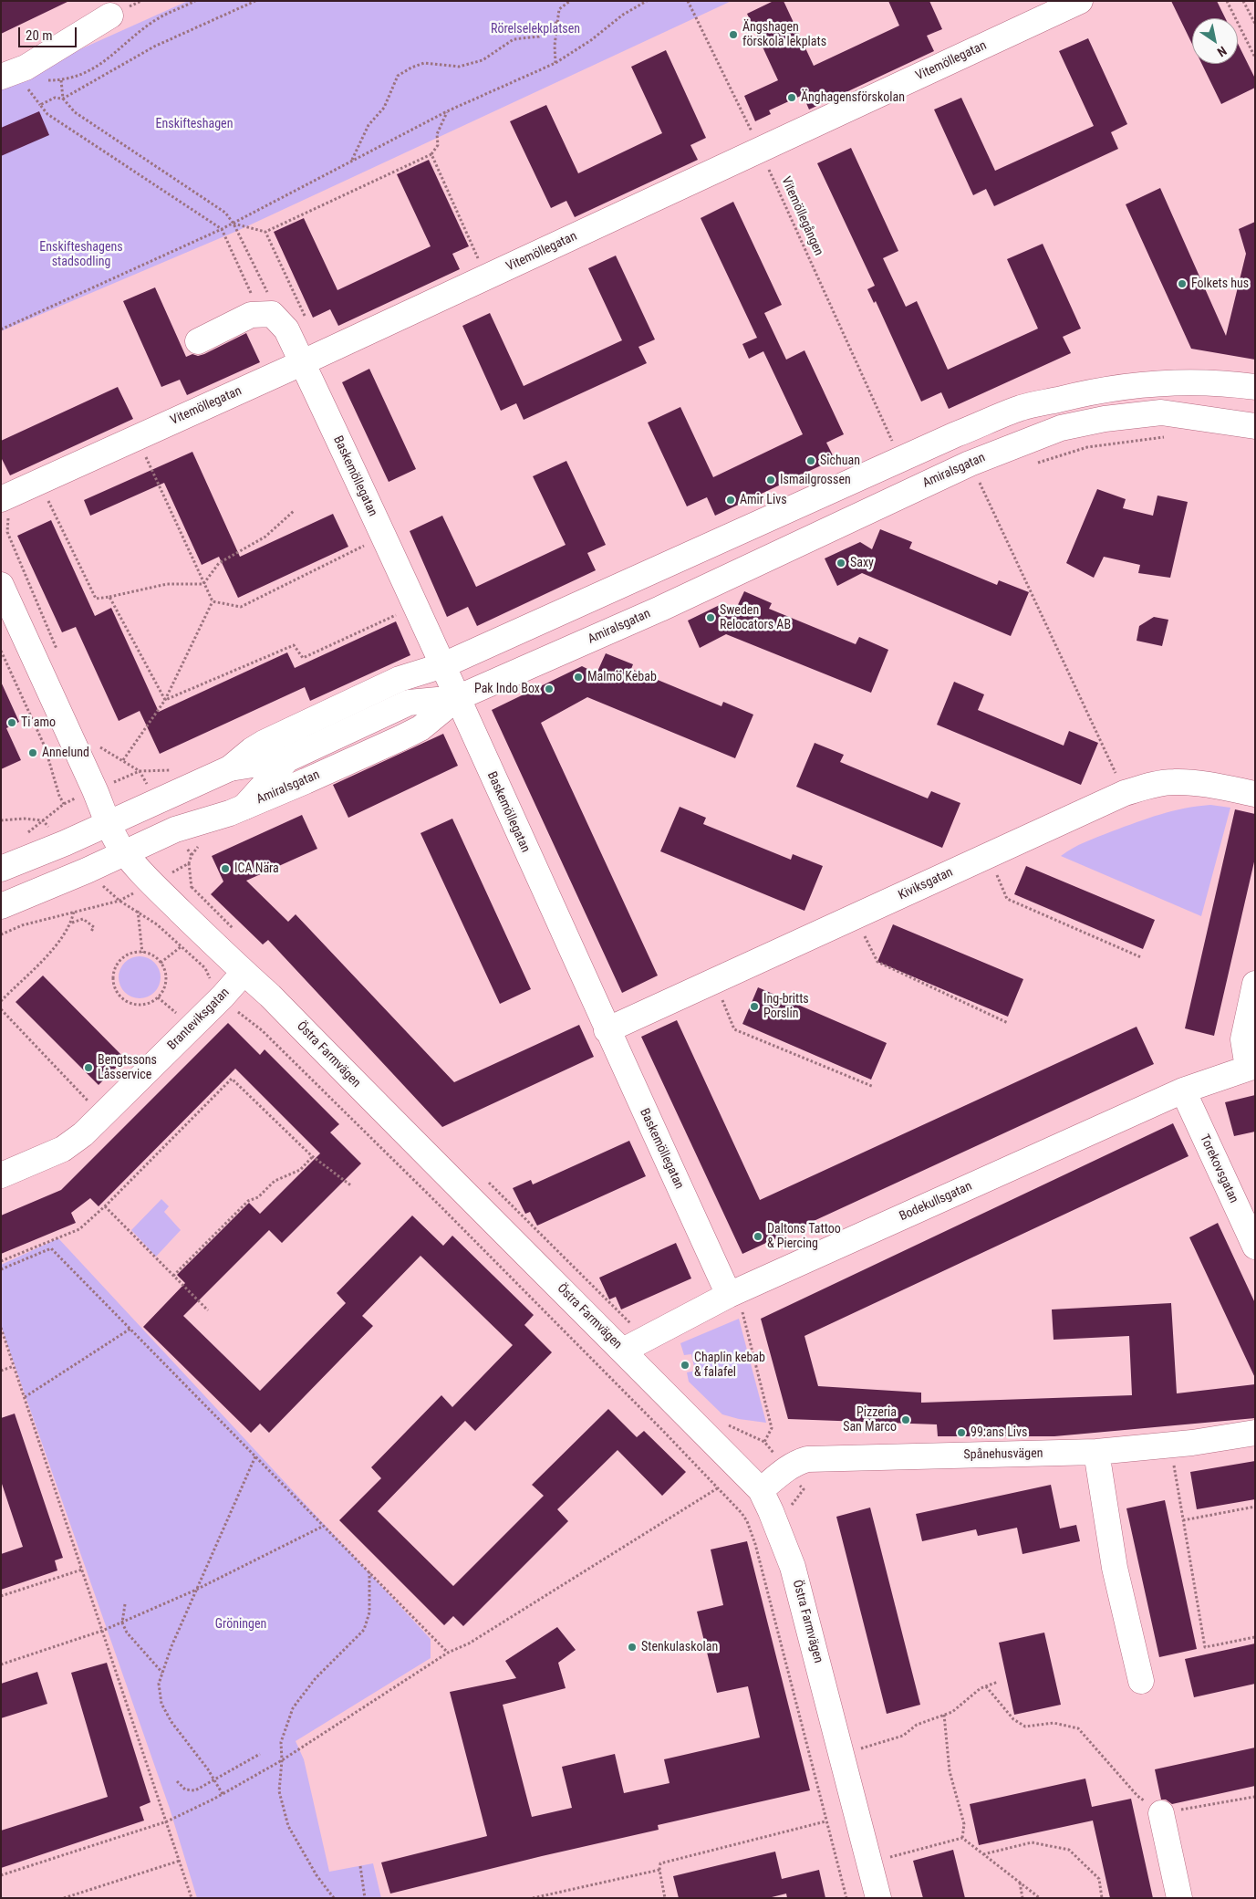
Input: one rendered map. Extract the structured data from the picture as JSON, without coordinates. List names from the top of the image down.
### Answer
{
  "streets": {
    "street": [
      "Vitemöllegatan",
      "Amiralsgatan",
      "Baskemöllegatan",
      "Kiviksgatan",
      "Branteviksgatan",
      "Östra Farmvägen",
      "Torekovsgatan",
      "Bodekullsgatan",
      "Spånehusvägen"
    ],
    "path": ["Vitemöllegången"]
  },
  "crossings": [
    ["Vitemöllegatan", "Vitemöllegången"],
    ["Vitemöllegatan", "Baskemöllegatan"],
    ["Amiralsgatan", "Baskemöllegatan"],
    ["Amiralsgatan", "Östra Farmvägen"],
    ["Baskemöllegatan", "Kiviksgatan"],
    ["Baskemöllegatan", "Bodekullsgatan"],
    ["Branteviksgatan", "Östra Farmvägen"],
    ["Östra Farmvägen", "Bodekullsgatan"],
    ["Östra Farmvägen", "Spånehusvägen"],
    ["Torekovsgatan", "Bodekullsgatan"]
  ],
  "parks": [
    "Rörelselekplatsen",
    "Enskifteshagen",
    "Enskifteshagens stadsodling",
    "Gröningen"
  ],
  "places": [
    "Ängshagen förskola lekplats",
    "Änghagensförskolan",
    "Folkets hus",
    "Sichuan",
    "Ismailgrossen",
    "Amir Livs",
    "Saxy",
    "Sweden Relocators AB",
    "Malmö Kebab",
    "Pak Indo Box",
    "Ti amo",
    "Annelund",
    "ICA Nära",
    "Ing-britts Porslin",
    "Bengtssons Låsservice",
    "Daltons Tattoo & Piercing",
    "Chaplin kebab & falafel",
    "Pizzeria San Marco",
    "99:ans Livs",
    "Stenkulaskolan"
  ],
  "scale_bar": "20 m",
  "north": "bottom right"
}
